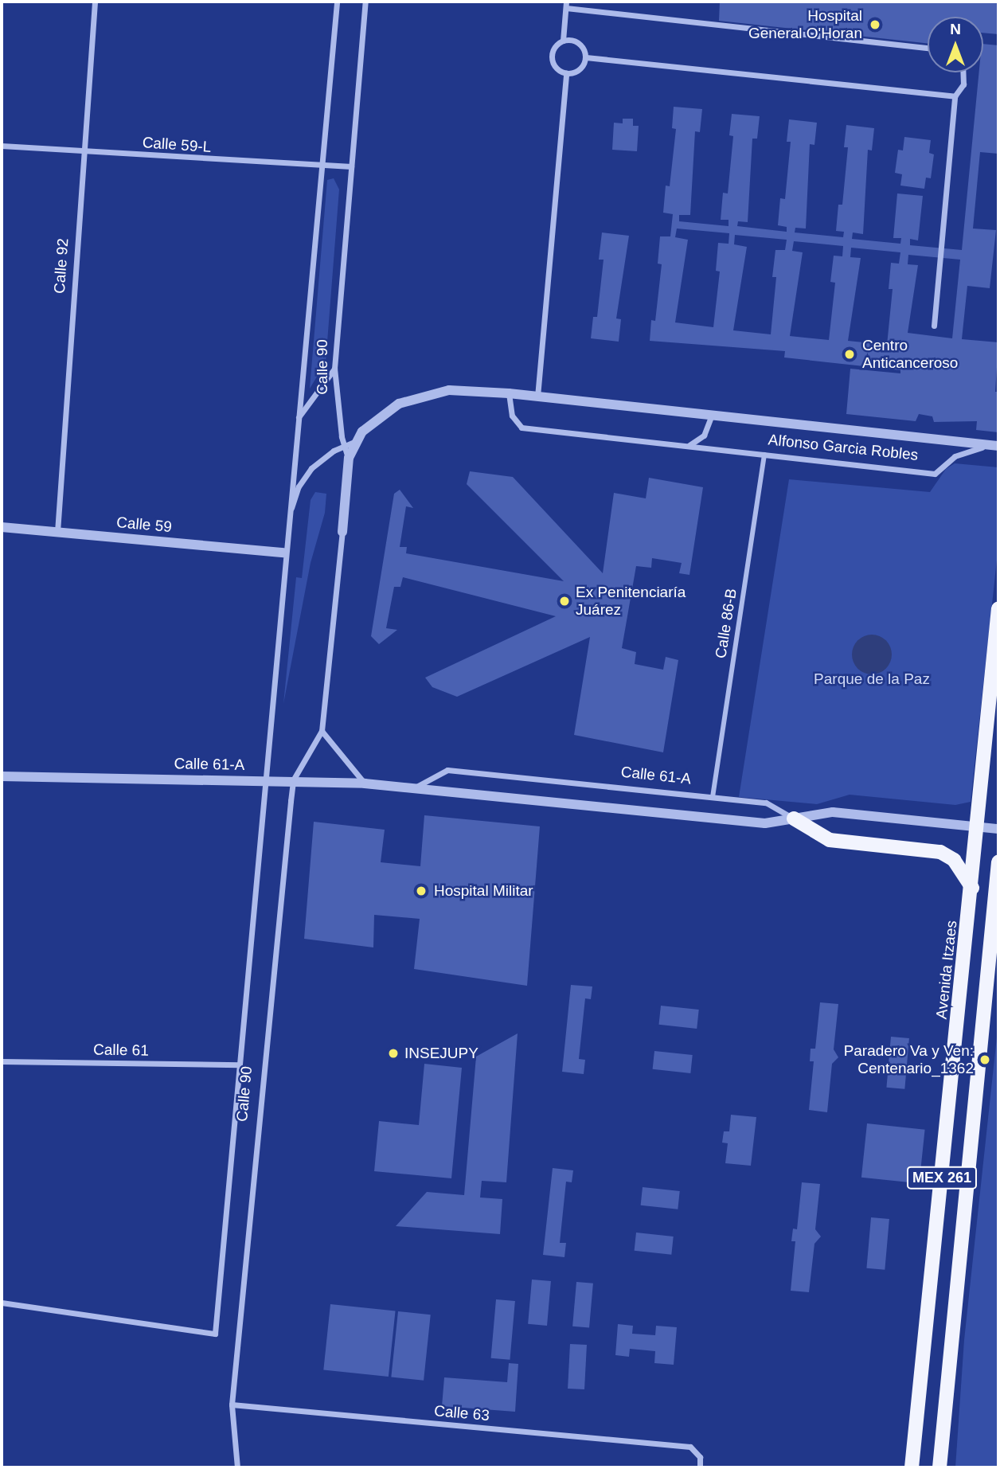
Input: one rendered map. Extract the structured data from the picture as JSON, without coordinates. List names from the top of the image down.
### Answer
{
  "streets": {
    "main road": ["Avenida Itzaes", "MEX 261"],
    "street": [
      "Calle 59-L",
      "Calle 92",
      "Calle 90",
      "Alfonso Garcia Robles",
      "Calle 59",
      "Calle 86-B",
      "Calle 61-A",
      "Calle 61",
      "Calle 63"
    ]
  },
  "crossings": [
    ["Calle 59-L", "Calle 92"],
    ["Calle 59-L", "Calle 90"],
    ["Calle 92", "Calle 59"],
    ["Calle 90", "Alfonso Garcia Robles"],
    ["Calle 90", "Calle 59"],
    ["Calle 90", "Calle 61-A"],
    ["Calle 90", "Calle 61"],
    ["Calle 90", "Calle 63"],
    ["Alfonso Garcia Robles", "Calle 86-B"],
    ["Calle 86-B", "Calle 61-A"],
    ["Calle 61-A", "Avenida Itzaes"]
  ],
  "parks": ["Parque de la Paz"],
  "places": [
    "Hospital General O'Horan",
    "Centro Anticanceroso",
    "Ex Penitenciaría Juárez",
    "Hospital Militar",
    "INSEJUPY",
    "Paradero Va y Ven: Centenario_1362"
  ],
  "north": "top"
}
